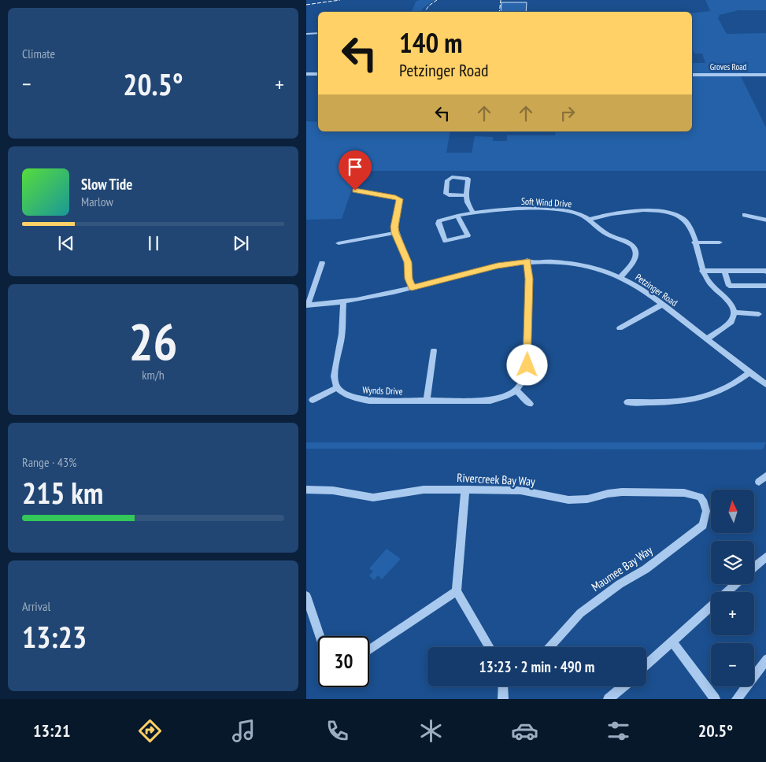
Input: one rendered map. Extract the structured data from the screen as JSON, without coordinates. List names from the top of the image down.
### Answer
{
  "streets": {
    "street": [
      "Groves Road",
      "Soft Wind Drive",
      "Petzinger Road",
      "Wynds Drive",
      "Rivercreek Bay Way",
      "Maumee Bay Way"
    ]
  },
  "crossings": [
    ["Soft Wind Drive", "Petzinger Road"],
    ["Rivercreek Bay Way", "Maumee Bay Way"]
  ],
  "north": "top",
  "page": {
    "tile": [
      "Climate",
      ["26", "km/h"],
      ["Range · 43%", "215 km"],
      ["Arrival", "13:23"]
    ],
    "turn": ["140 m", "Petzinger Road"],
    "heat": ["−", "20.5°", "+"],
    "song": ["Slow Tide", "Marlow"],
    "map_buttons": ["+", "−"],
    "limit": "30",
    "trip": "13:23 · 2 min · 490 m",
    "tabs": ["13:21", "20.5°"]
  }
}
